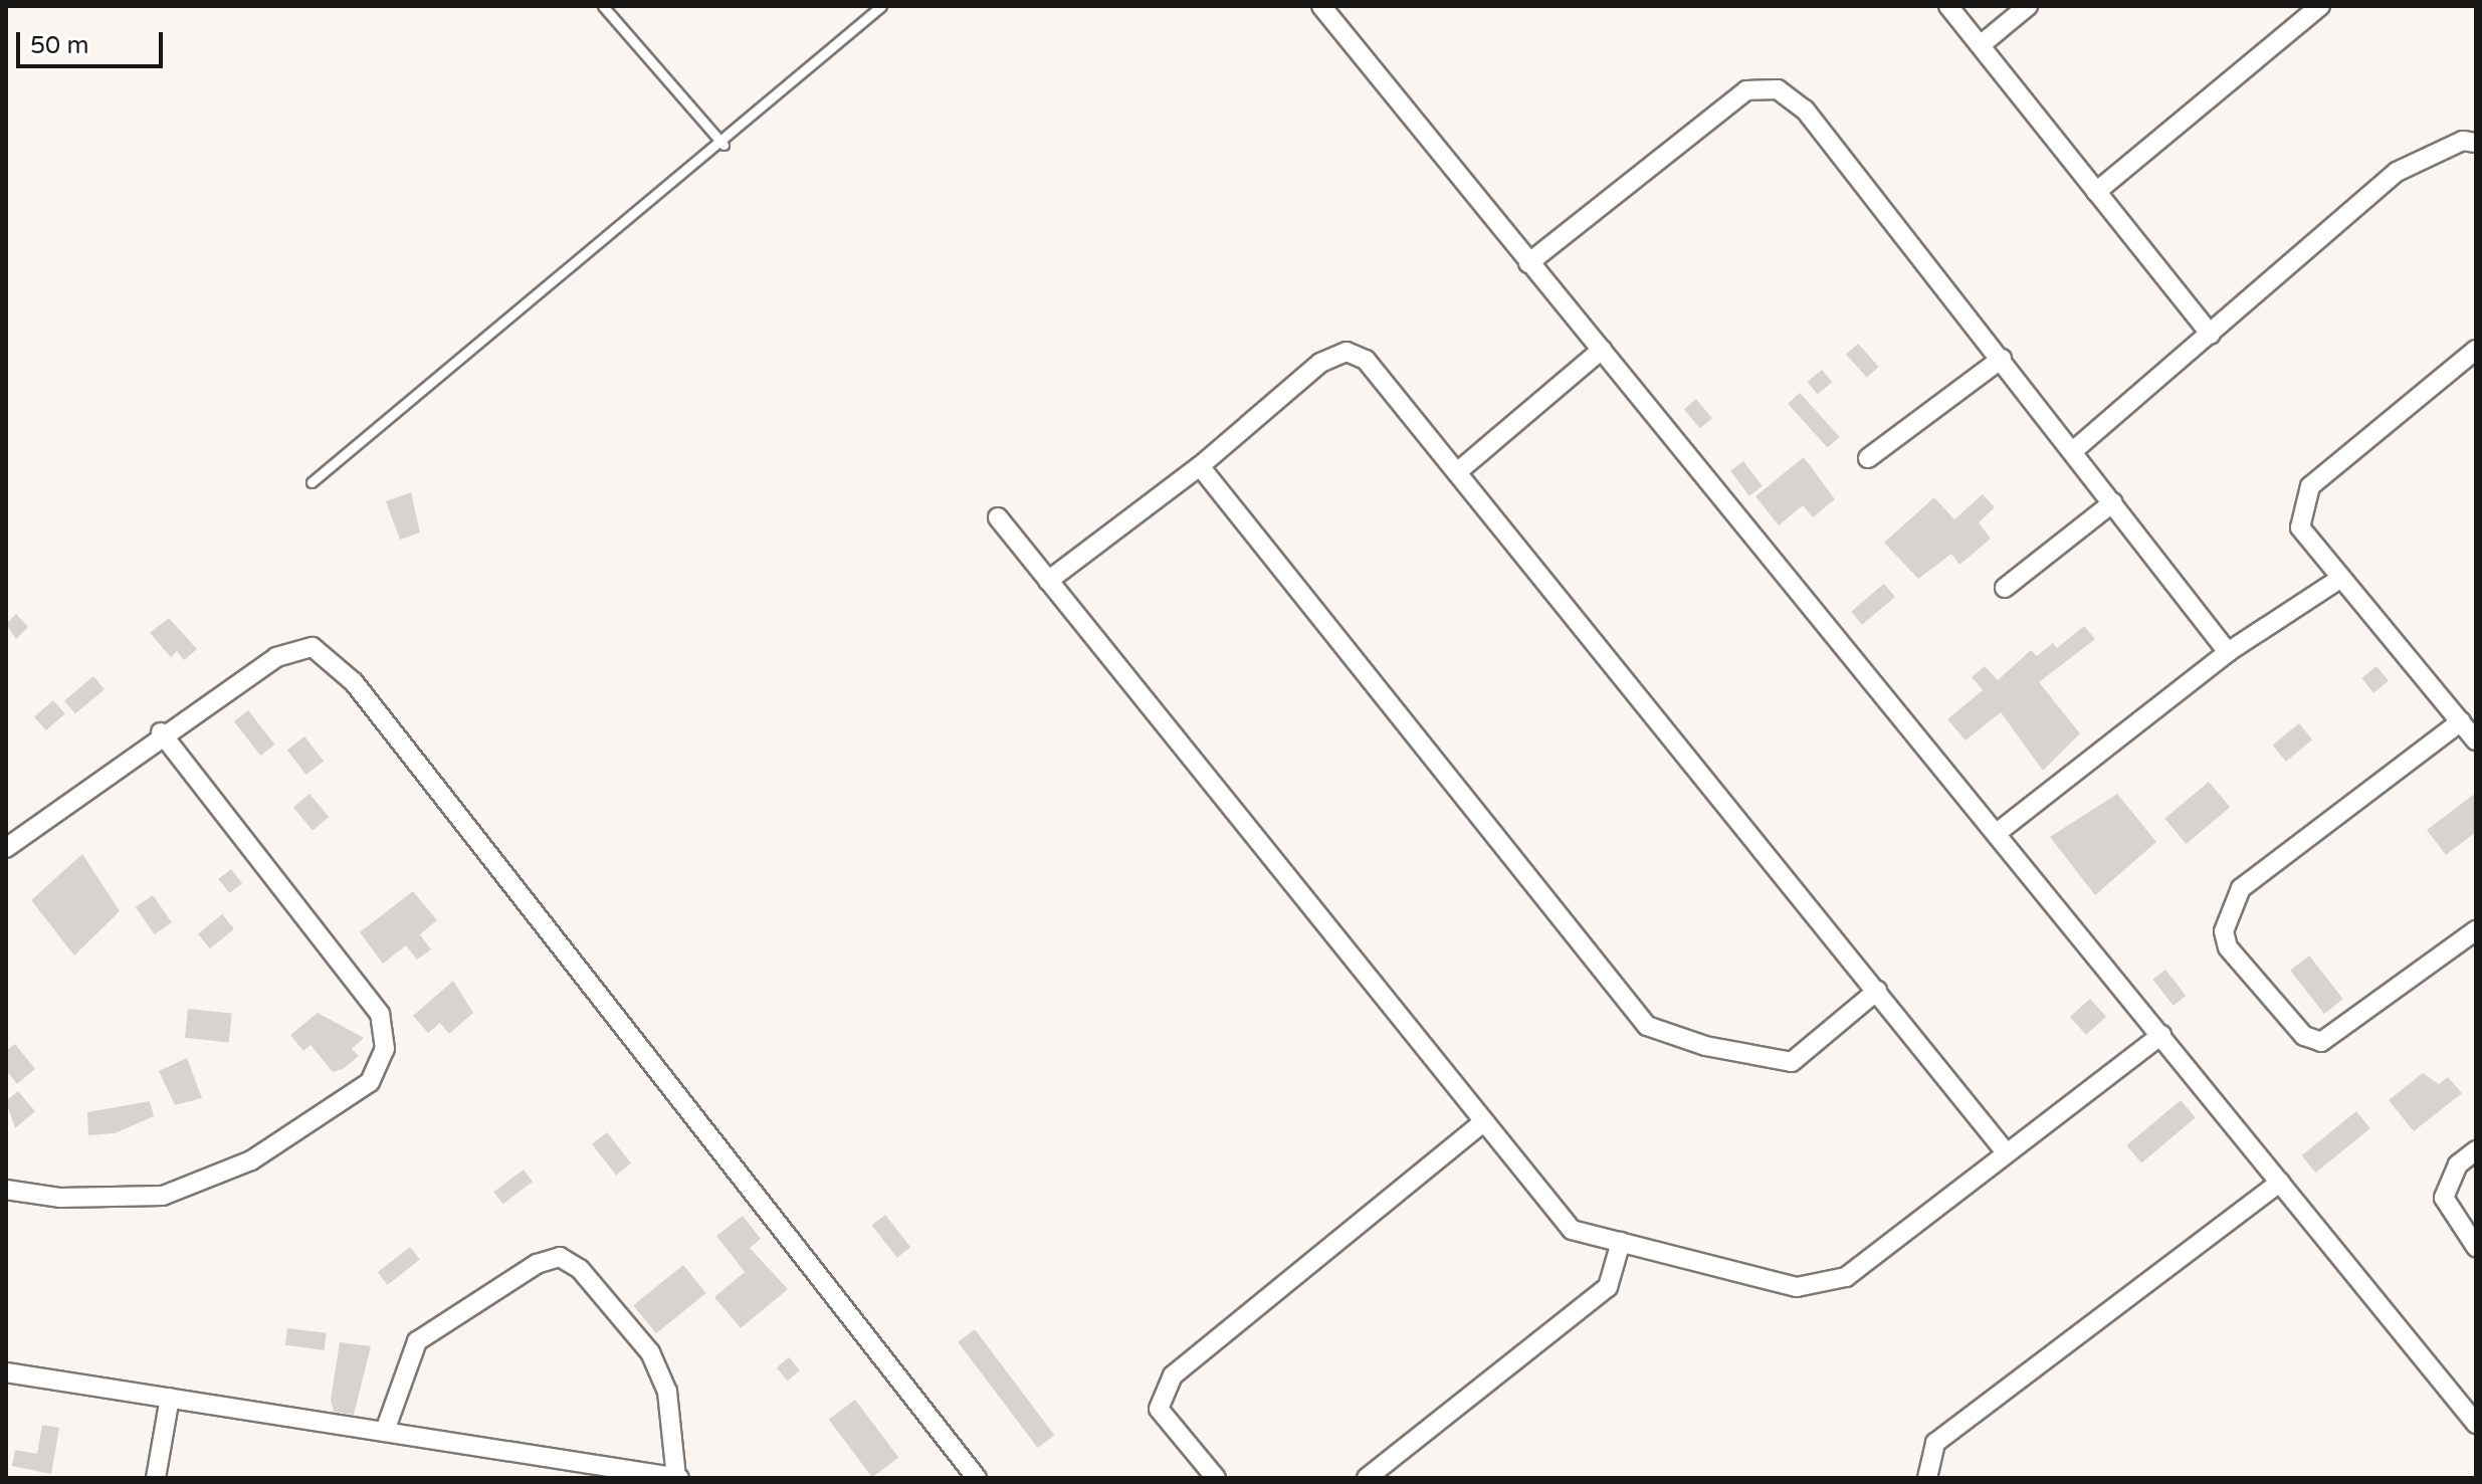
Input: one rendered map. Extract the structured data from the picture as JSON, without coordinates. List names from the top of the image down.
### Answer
{
  "scale_bar": "50 m"
}
